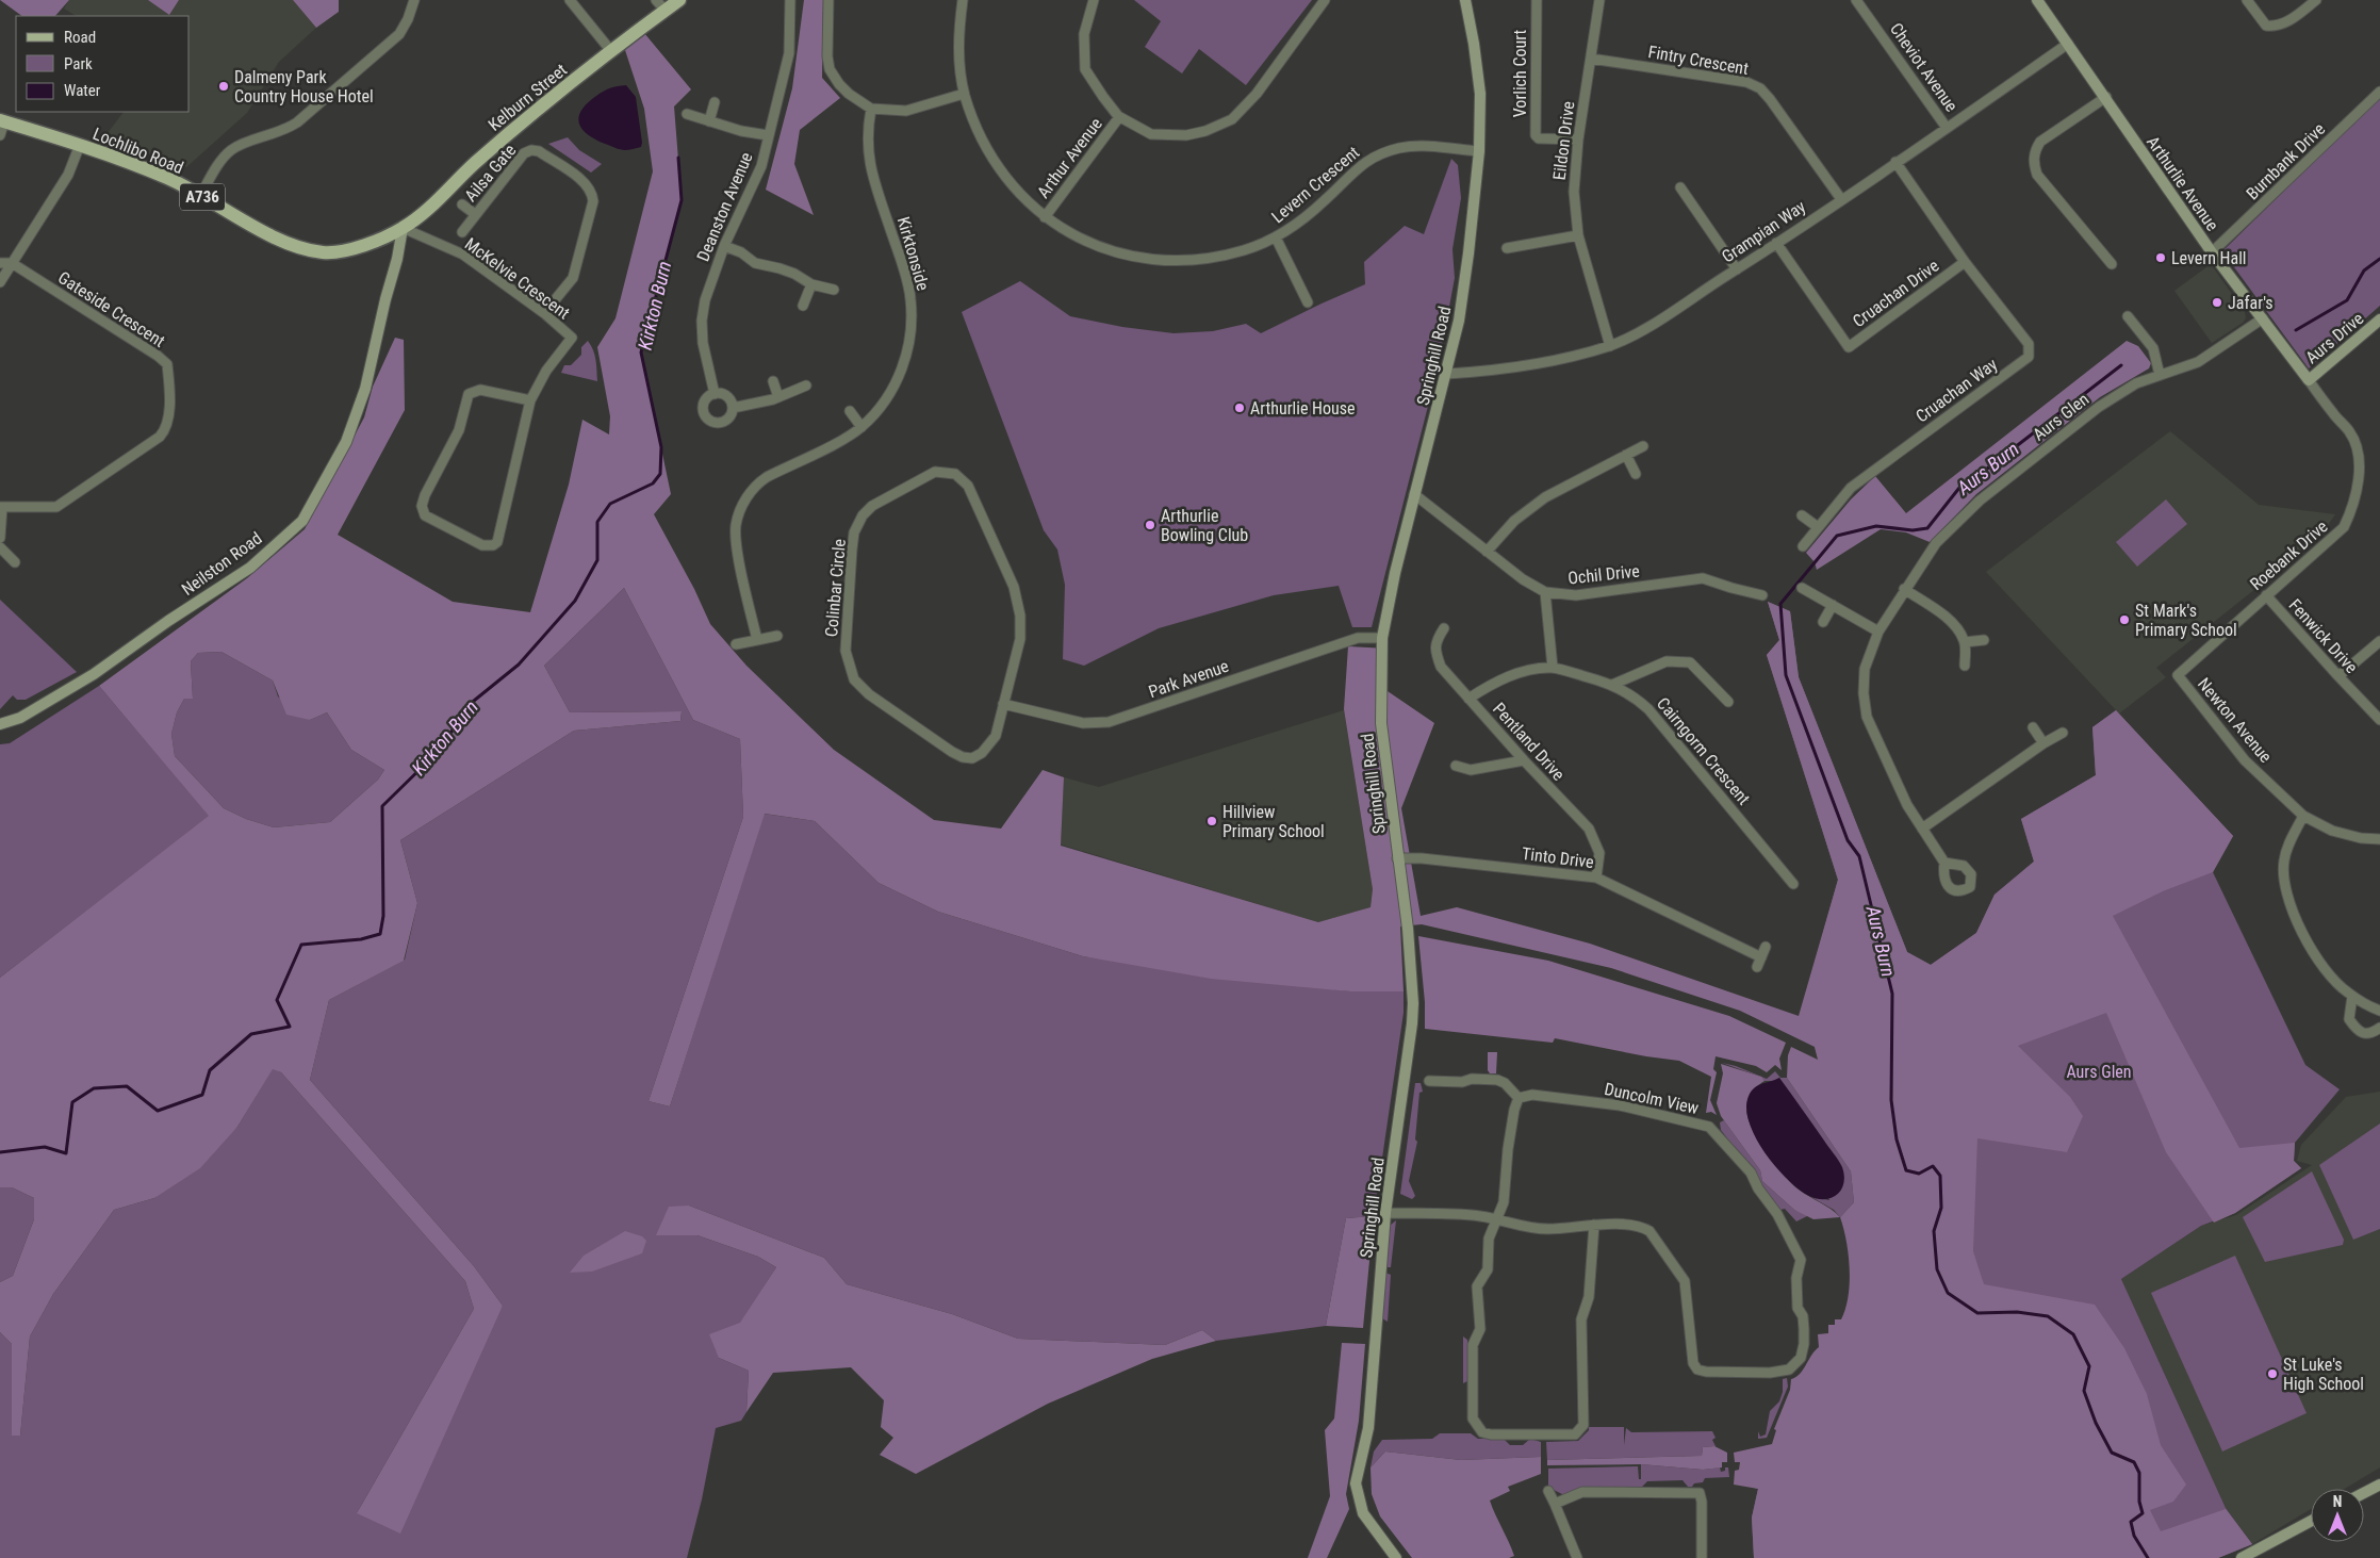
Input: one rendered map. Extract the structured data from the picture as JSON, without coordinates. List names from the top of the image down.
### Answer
{
  "streets": {
    "main road": ["Kelburn Street", "Lochlibo Road", "A736"],
    "street": [
      "Fintry Crescent",
      "Cheviot Avenue",
      "Vorlich Court",
      "Eildon Drive",
      "Arthur Avenue",
      "Burnbank Drive",
      "Ailsa Gate",
      "Arthurlie Avenue",
      "Levern Crescent",
      "Deanston Avenue",
      "Grampian Way",
      "Kirktonside",
      "McKelvie Crescent",
      "Cruachan Drive",
      "Gateside Crescent",
      "Aurs Drive",
      "Springhill Road",
      "Cruachan Way",
      "Aurs Glen",
      "Roebank Drive",
      "Neilston Road",
      "Ochil Drive",
      "Colinbar Circle",
      "Fenwick Drive",
      "Park Avenue",
      "Newton Avenue",
      "Pentland Drive",
      "Cairngorm Crescent",
      "Tinto Drive",
      "Duncolm View"
    ]
  },
  "crossings": [
    ["Fintry Crescent", "Eildon Drive"],
    ["Fintry Crescent", "Grampian Way"],
    ["Cheviot Avenue", "Grampian Way"],
    ["Vorlich Court", "Eildon Drive"],
    ["Kelburn Street", "Lochlibo Road"],
    ["Kelburn Street", "McKelvie Crescent"],
    ["Kelburn Street", "Neilston Road"],
    ["Eildon Drive", "Grampian Way"],
    ["Lochlibo Road", "McKelvie Crescent"],
    ["Lochlibo Road", "Neilston Road"],
    ["Arthur Avenue", "Levern Crescent"],
    ["Burnbank Drive", "Arthurlie Avenue"],
    ["Ailsa Gate", "McKelvie Crescent"],
    ["Arthurlie Avenue", "Grampian Way"],
    ["Arthurlie Avenue", "Aurs Drive"],
    ["Arthurlie Avenue", "Aurs Glen"],
    ["Arthurlie Avenue", "Roebank Drive"],
    ["Levern Crescent", "Springhill Road"],
    ["Grampian Way", "Cruachan Drive"],
    ["Grampian Way", "Springhill Road"],
    ["McKelvie Crescent", "Neilston Road"],
    ["Cruachan Drive", "Cruachan Way"],
    ["Aurs Drive", "Roebank Drive"],
    ["Springhill Road", "Ochil Drive"],
    ["Springhill Road", "Park Avenue"],
    ["Springhill Road", "Tinto Drive"],
    ["Springhill Road", "Duncolm View"],
    ["Roebank Drive", "Fenwick Drive"],
    ["Roebank Drive", "Newton Avenue"],
    ["Colinbar Circle", "Park Avenue"],
    ["Pentland Drive", "Cairngorm Crescent"],
    ["Pentland Drive", "Tinto Drive"]
  ],
  "water": ["Kirkton Burn", "Aurs Burn"],
  "parks": ["Aurs Glen"],
  "places": [
    "Dalmeny Park Country House Hotel",
    "Levern Hall",
    "Jafar's",
    "Arthurlie House",
    "Arthurlie Bowling Club",
    "St Mark's Primary School",
    "Hillview Primary School",
    "St Luke's High School"
  ],
  "legend": ["Road", "Park", "Water"],
  "north": "top"
}
